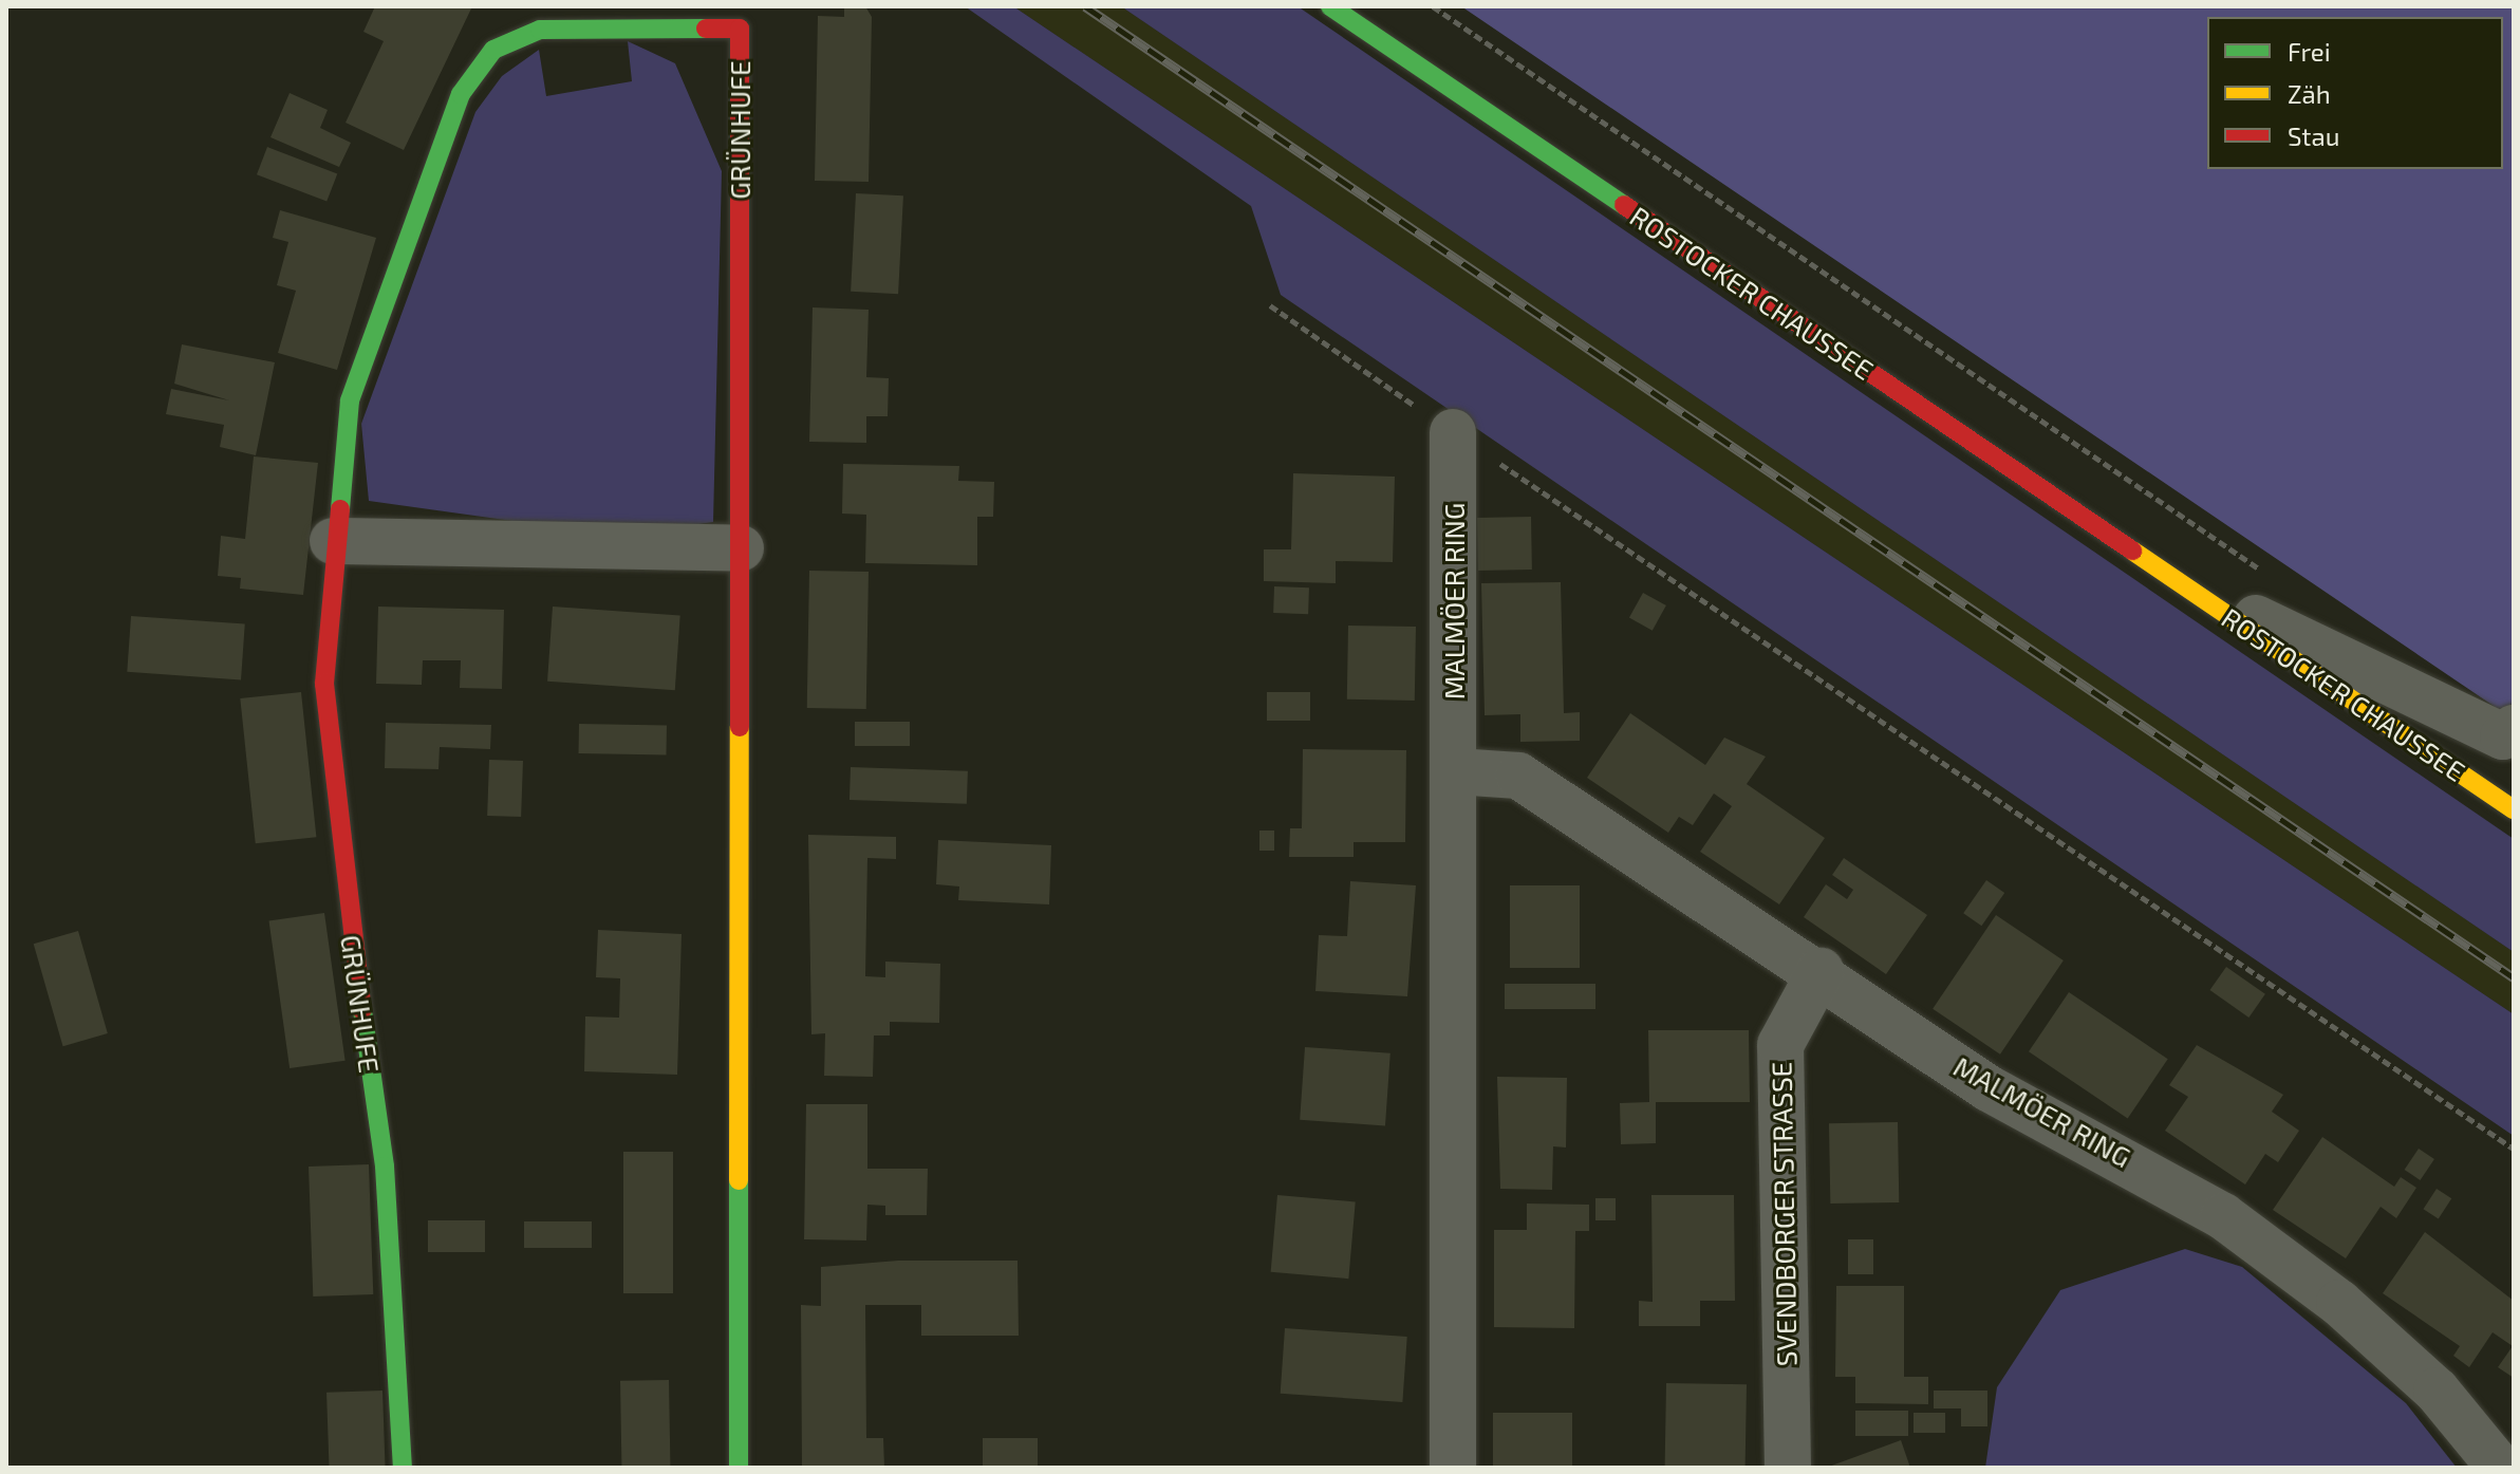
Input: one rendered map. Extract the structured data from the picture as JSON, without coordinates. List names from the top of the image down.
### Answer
{
  "streets": {
    "street": [
      "GRÜNHUFE",
      "ROSTOCKER CHAUSSEE",
      "MALMÖER RING",
      "SVENDBORGER STRASSE"
    ]
  },
  "crossings": [
    ["MALMÖER RING", "SVENDBORGER STRASSE"]
  ],
  "legend": ["Frei", "Zäh", "Stau"]
}
